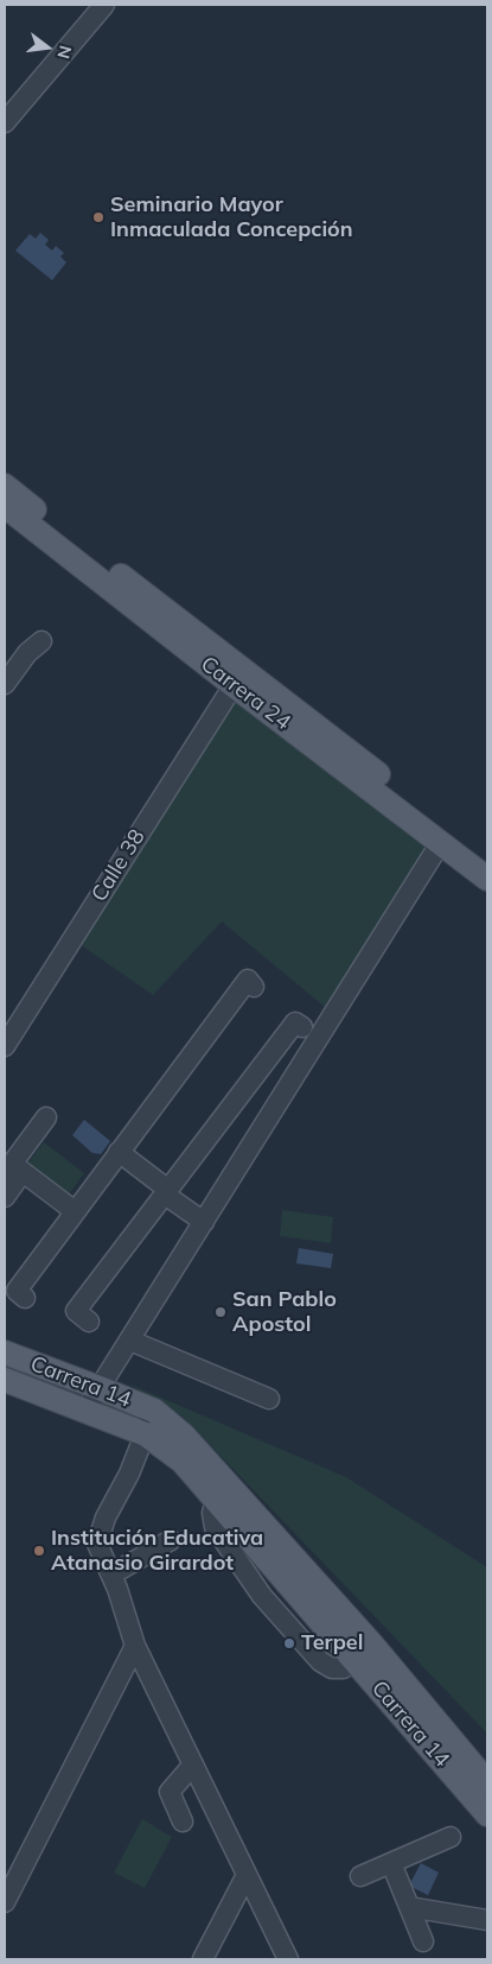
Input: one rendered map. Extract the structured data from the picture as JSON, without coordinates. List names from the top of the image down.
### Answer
{
  "streets": {
    "main road": ["Carrera 24", "Carrera 14"],
    "street": ["Calle 38"]
  },
  "crossings": [
    ["Carrera 24", "Calle 38"]
  ],
  "places": [
    "Seminario Mayor Inmaculada Concepción",
    "San Pablo Apostol",
    "Institución Educativa Atanasio Girardot",
    "Terpel"
  ],
  "north": "right"
}
